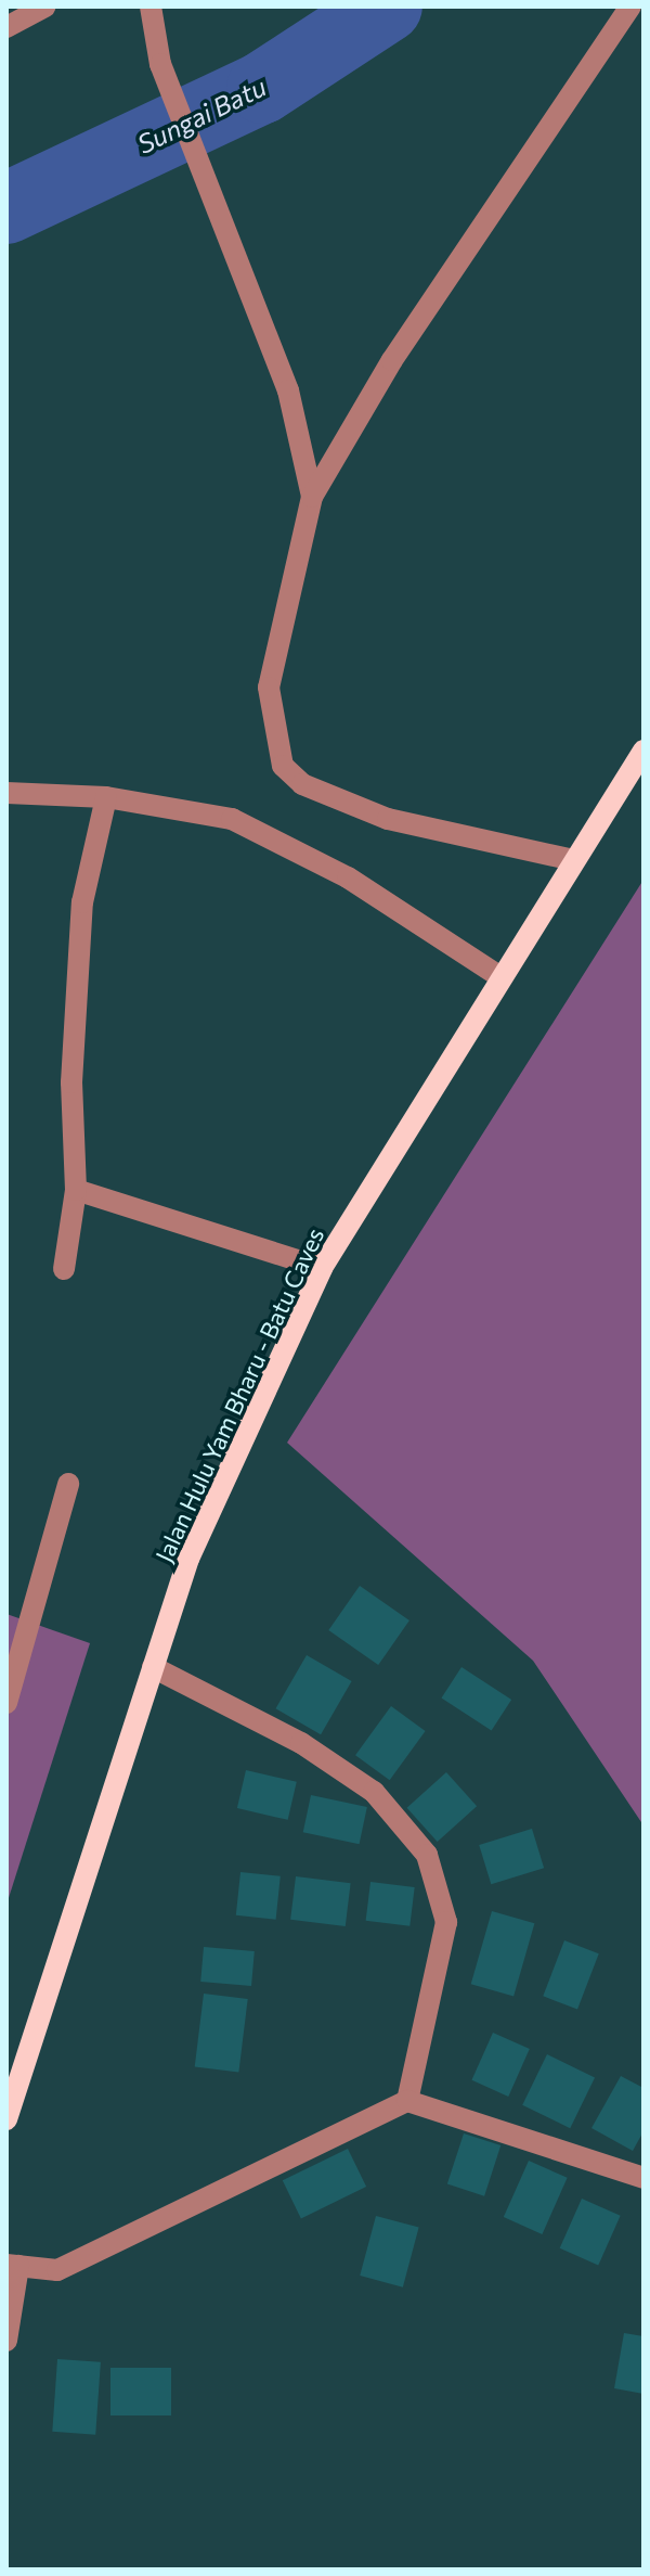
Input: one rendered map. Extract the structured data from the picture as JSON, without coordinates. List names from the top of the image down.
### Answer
{
  "streets": {
    "main road": ["Jalan Hulu Yam Bharu - Batu Caves"]
  },
  "water": ["Sungai Batu"]
}
